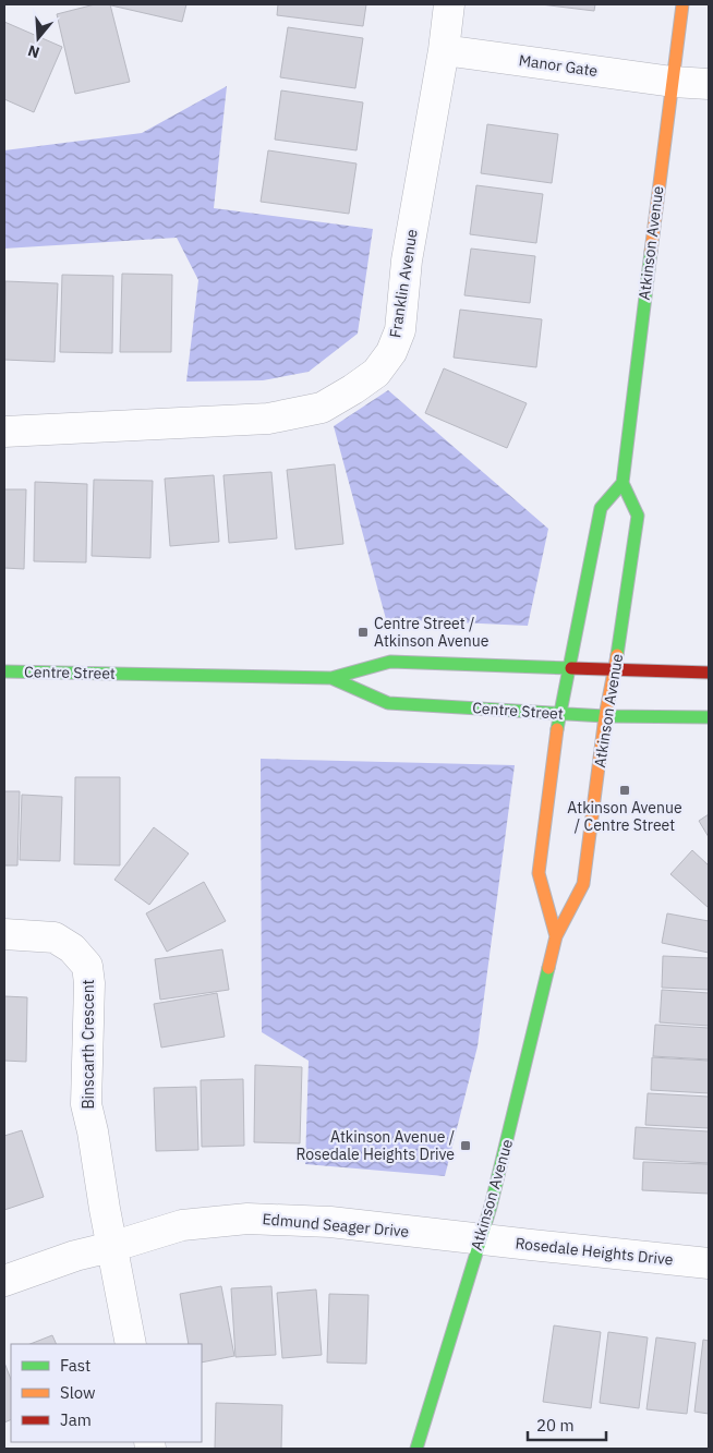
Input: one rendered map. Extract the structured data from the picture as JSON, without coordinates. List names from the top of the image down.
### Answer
{
  "streets": {
    "street": [
      "Manor Gate",
      "Atkinson Avenue",
      "Franklin Avenue",
      "Centre Street",
      "Binscarth Crescent",
      "Edmund Seager Drive",
      "Rosedale Heights Drive"
    ]
  },
  "crossings": [
    ["Manor Gate", "Atkinson Avenue"],
    ["Manor Gate", "Franklin Avenue"],
    ["Atkinson Avenue", "Centre Street"],
    ["Atkinson Avenue", "Edmund Seager Drive"],
    ["Atkinson Avenue", "Rosedale Heights Drive"],
    ["Binscarth Crescent", "Edmund Seager Drive"],
    ["Edmund Seager Drive", "Rosedale Heights Drive"]
  ],
  "places": {
    "transit": ["Centre Street / Atkinson Avenue", "Atkinson Avenue / Centre Street", "Atkinson Avenue / Rosedale Heights Drive"]
  },
  "legend": ["Fast", "Slow", "Jam"],
  "scale_bar": "20 m",
  "north": "bottom"
}
